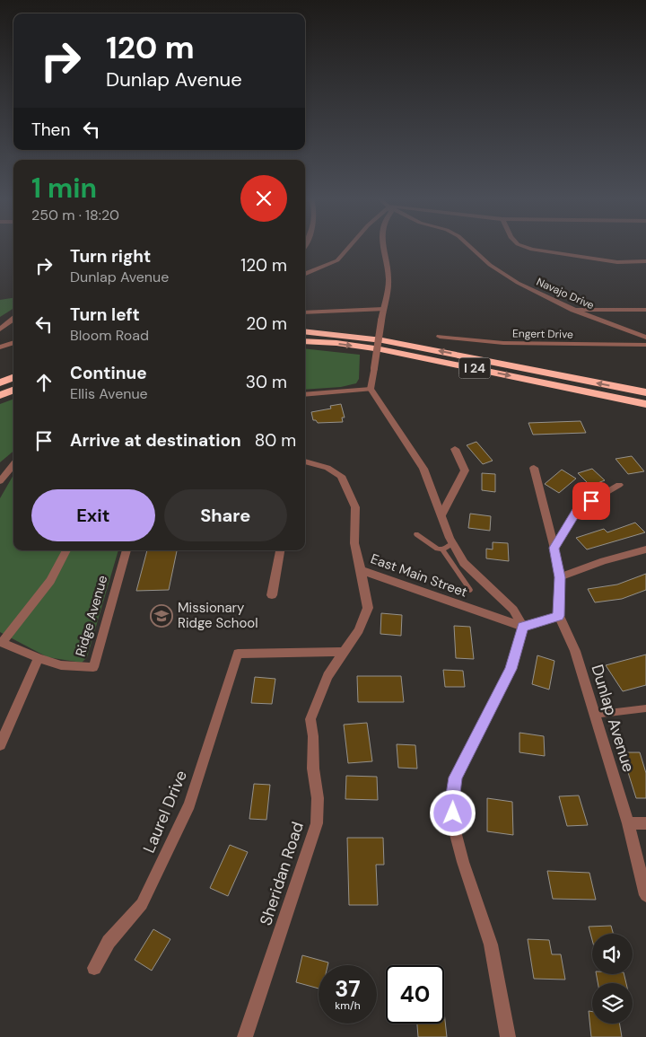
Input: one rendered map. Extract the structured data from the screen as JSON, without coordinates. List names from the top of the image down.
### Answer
{
  "streets": {
    "highway": ["I 24"],
    "street": [
      "Navajo Drive",
      "Engert Drive",
      "East Main Street",
      "Ridge Avenue",
      "Dunlap Avenue",
      "Laurel Drive",
      "Sheridan Road"
    ]
  },
  "crossings": [
    ["East Main Street", "Sheridan Road"],
    ["Laurel Drive", "Sheridan Road"]
  ],
  "places": {
    "school or university": ["Missionary Ridge School"]
  },
  "page": {
    "turn": ["120 m", "Dunlap Avenue"],
    "then": "Then",
    "heading": ["1 min", "250 m · 18:20"],
    "list": [
      {
        "name": "Turn right",
        "note": "Dunlap Avenue",
        "value": "120 m"
      },
      {
        "name": "Turn left",
        "note": "Bloom Road",
        "value": "20 m"
      },
      {
        "name": "Continue",
        "note": "Ellis Avenue",
        "value": "30 m"
      },
      {
        "name": "Arrive at destination",
        "value": "80 m"
      }
    ],
    "buttons": ["Exit", "Share"],
    "speed": "37 km/h",
    "limit": "40"
  }
}
